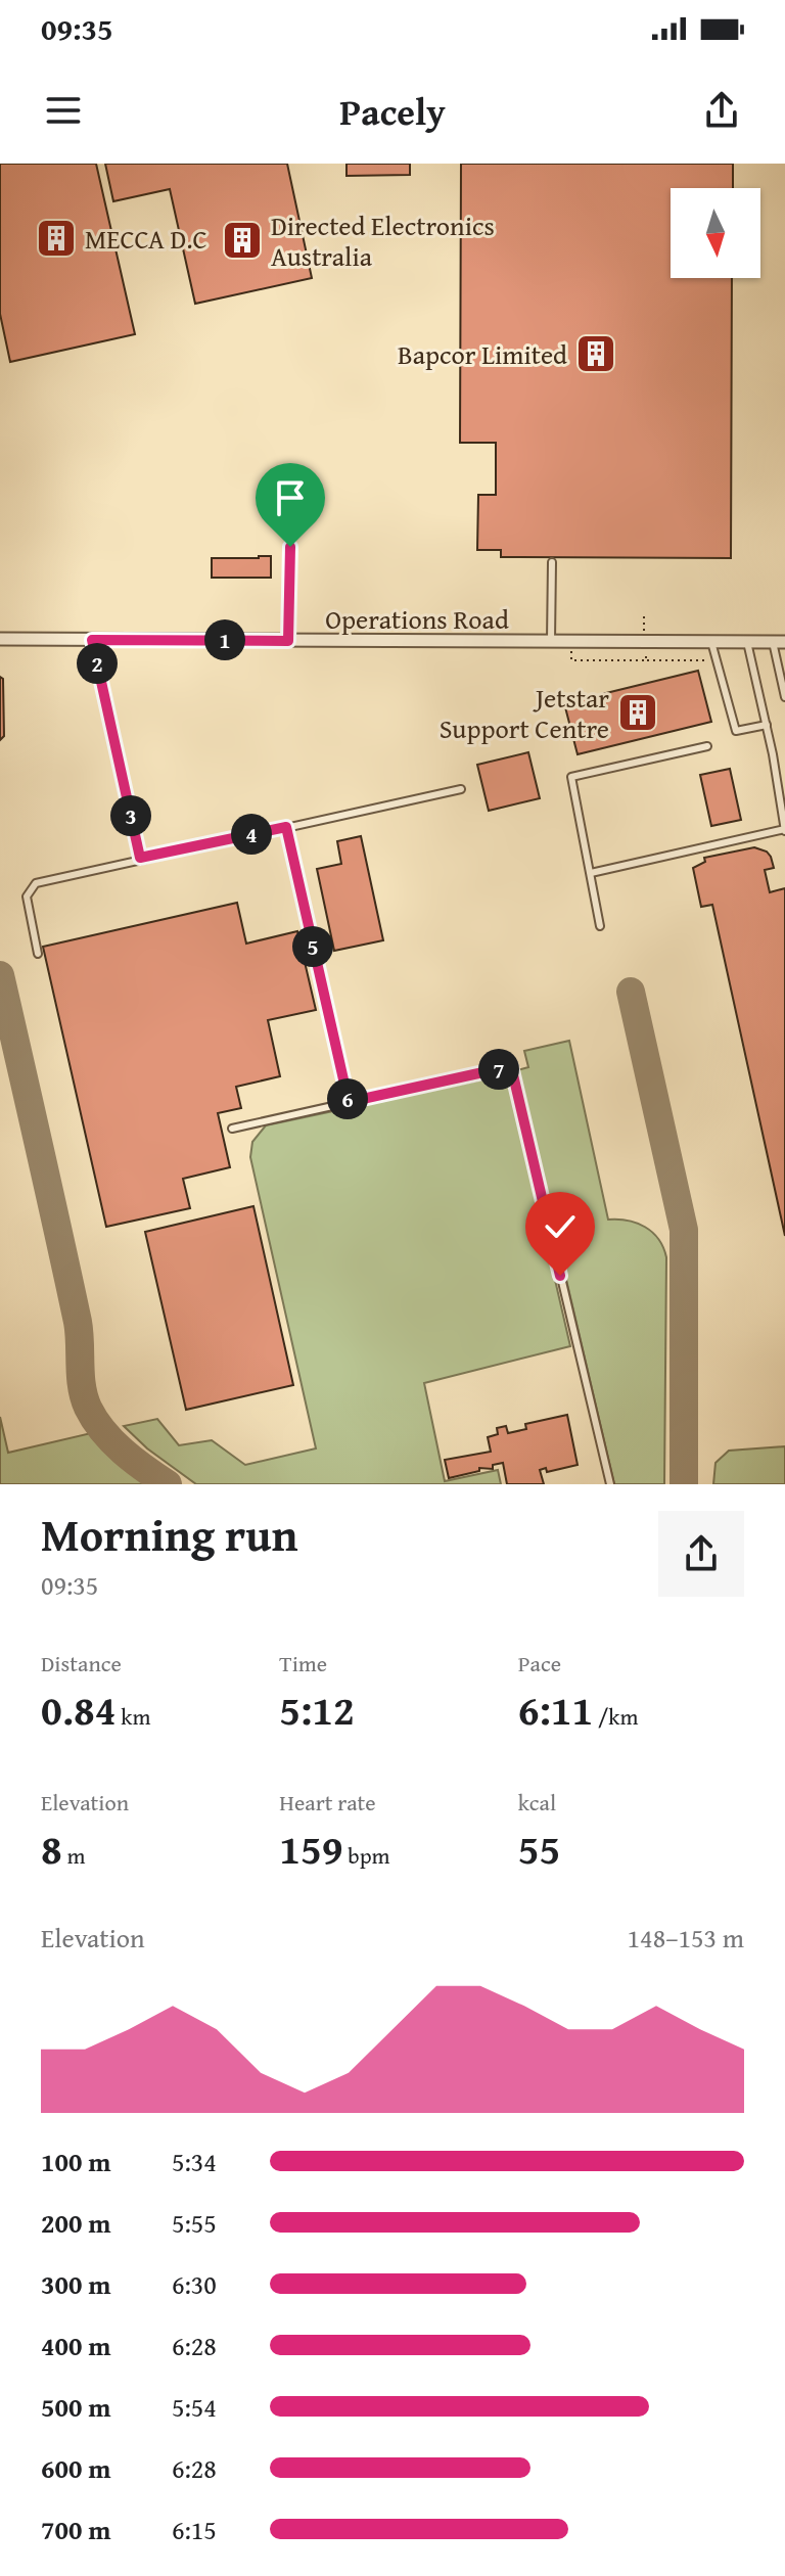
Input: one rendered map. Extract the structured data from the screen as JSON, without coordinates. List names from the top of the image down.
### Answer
{
  "streets": {
    "street": ["Operations Road"]
  },
  "places": {
    "building": [
      "MECCA D.C",
      "Directed Electronics Australia",
      "Bapcor Limited",
      "Jetstar Support Centre"
    ]
  },
  "north": "bottom",
  "page": {
    "status": "09:35",
    "header": "Pacely",
    "pins": [
      "1",
      "2",
      "3",
      "4",
      "5",
      "7",
      "6"
    ],
    "heading": ["Morning run", "09:35"],
    "stats": [
      ["Distance", "0.84 km"],
      ["Time", "5:12"],
      ["Pace", "6:11 /km"],
      ["Elevation", "8 m"],
      ["Heart rate", "159 bpm"],
      ["kcal", "55"]
    ],
    "chart": ["Elevation", "148–153 m"],
    "list": [
      {
        "name": "100 m",
        "note": "5:34"
      },
      {
        "name": "200 m",
        "note": "5:55"
      },
      {
        "name": "300 m",
        "note": "6:30"
      },
      {
        "name": "400 m",
        "note": "6:28"
      },
      {
        "name": "500 m",
        "note": "5:54"
      },
      {
        "name": "600 m",
        "note": "6:28"
      },
      {
        "name": "700 m",
        "note": "6:15"
      }
    ]
  }
}
